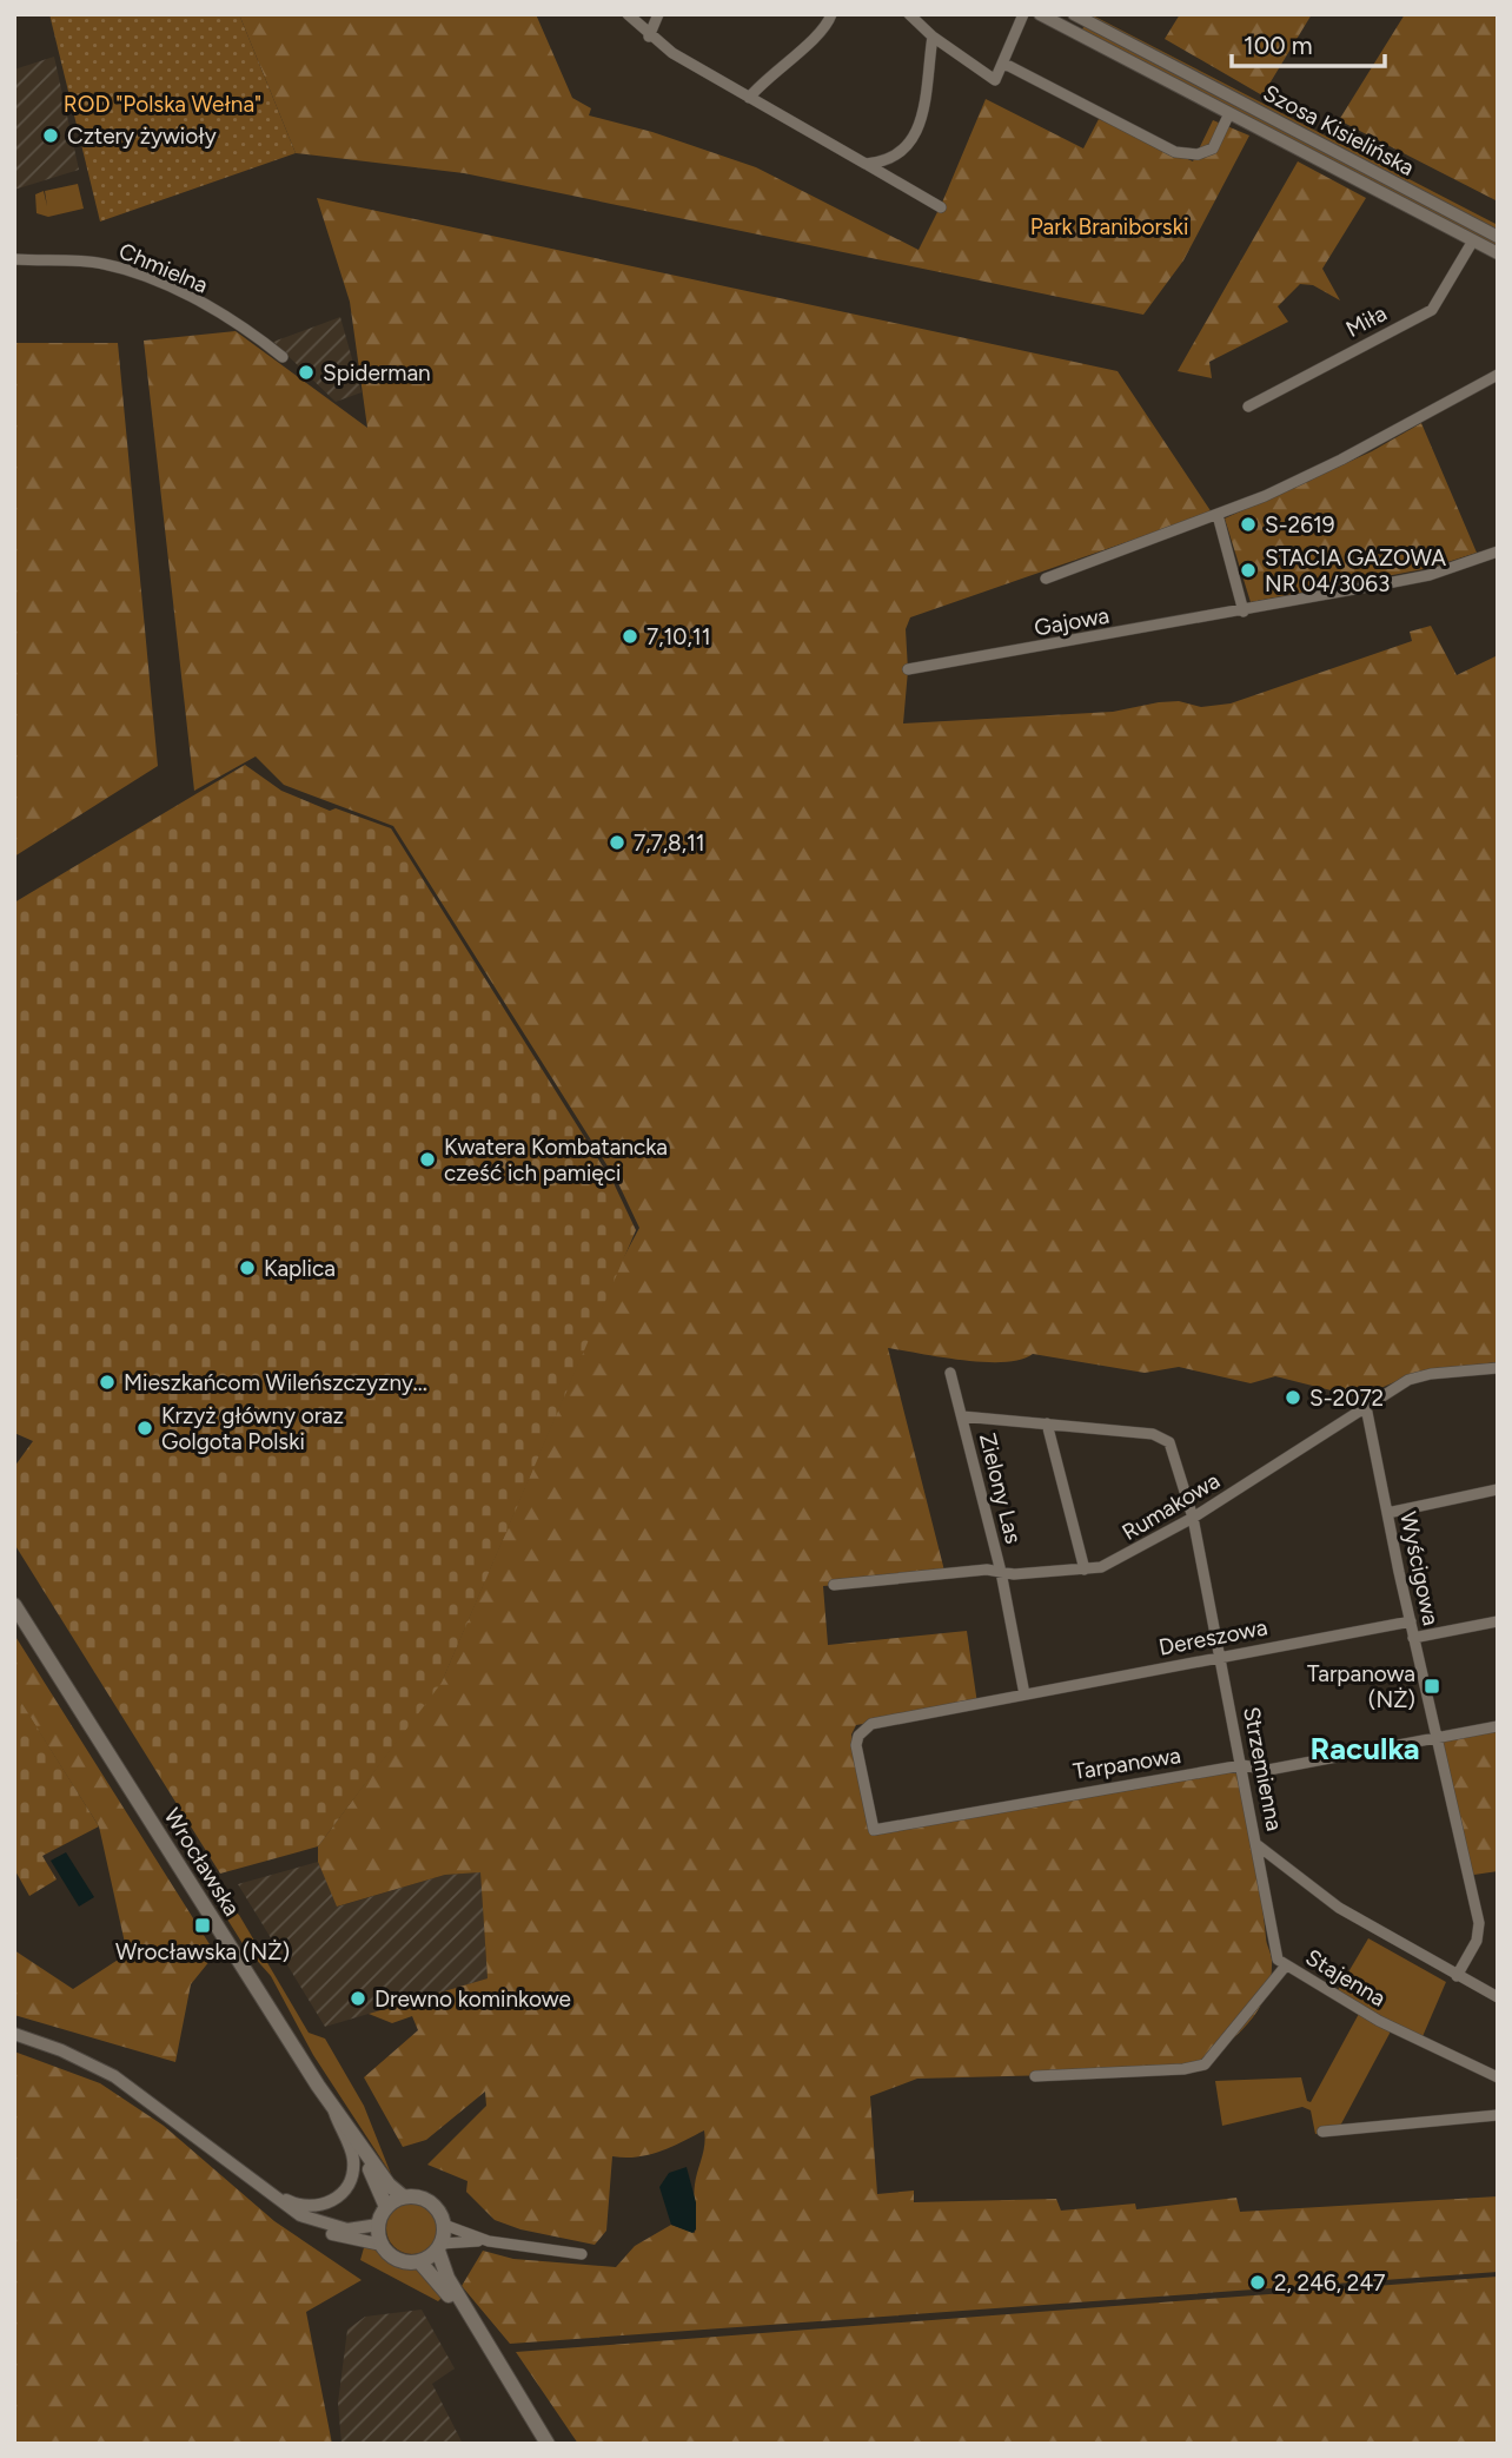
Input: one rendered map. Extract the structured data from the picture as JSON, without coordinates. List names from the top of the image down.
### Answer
{
  "streets": {
    "main road": ["Wrocławska"],
    "street": [
      "Szosa Kisielińska",
      "Chmielna",
      "Miła",
      "Gajowa",
      "Zielony Las",
      "Rumakowa",
      "Wyścigowa",
      "Dereszowa",
      "Tarpanowa",
      "Strzemienna",
      "Stajenna"
    ]
  },
  "crossings": [
    ["Szosa Kisielińska", "Miła"],
    ["Zielony Las", "Rumakowa"],
    ["Zielony Las", "Strzemienna"],
    ["Rumakowa", "Wyścigowa"],
    ["Rumakowa", "Strzemienna"],
    ["Wyścigowa", "Dereszowa"],
    ["Wyścigowa", "Tarpanowa"],
    ["Wyścigowa", "Strzemienna"],
    ["Dereszowa", "Tarpanowa"],
    ["Dereszowa", "Strzemienna"],
    ["Tarpanowa", "Strzemienna"],
    ["Strzemienna", "Stajenna"]
  ],
  "districts": ["Raculka"],
  "parks": ["ROD \"Polska Wełna\"", "Park Braniborski"],
  "places": {
    "other": [
      "Cztery żywioły",
      "Spiderman",
      "S-2619",
      "STACIA GAZOWA NR 04/3063",
      "7,10,11",
      "7,7,8,11",
      "Kwatera Kombatancka cześć ich pamięci",
      "Kaplica",
      "Mieszkańcom Wileńszczyzny...",
      "S-2072",
      "Krzyż główny oraz Golgota Polski",
      "Drewno kominkowe",
      "2, 246, 247"
    ],
    "transit": ["Tarpanowa (NŻ)", "Wrocławska (NŻ)"]
  },
  "scale_bar": "100 m"
}
